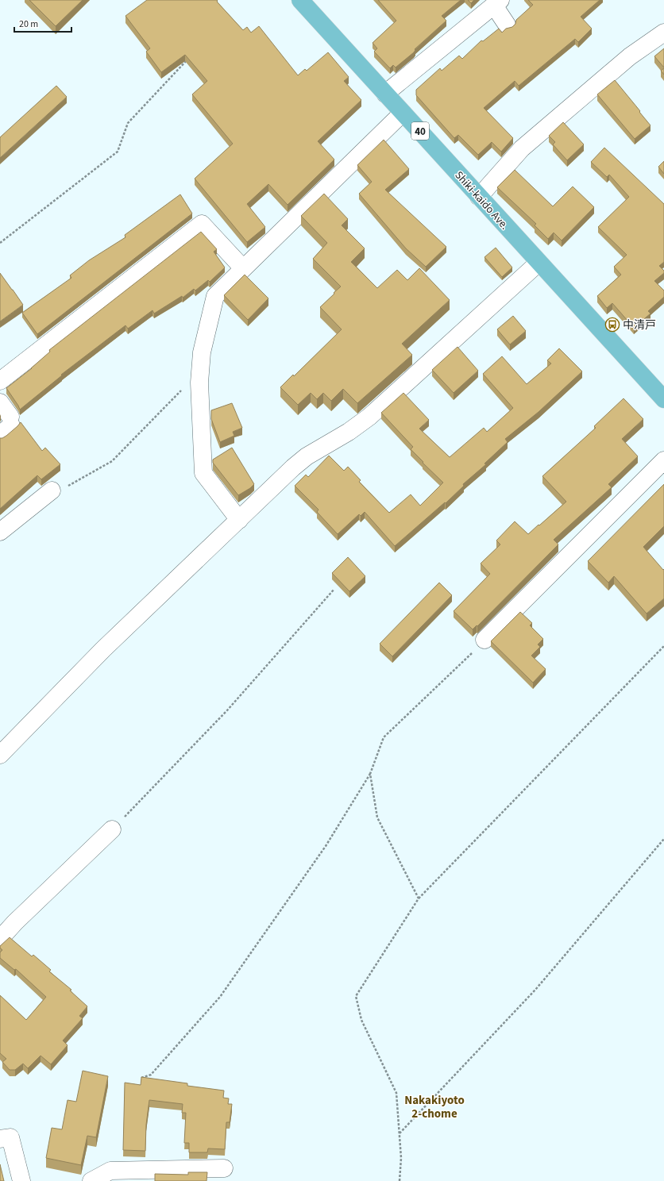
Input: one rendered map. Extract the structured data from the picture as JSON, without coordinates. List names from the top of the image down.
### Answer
{
  "streets": {
    "main road": ["40", "Shiki-kaido Ave."]
  },
  "districts": ["Nakakiyoto 2-chome"],
  "places": {
    "bus stop": ["中清戸"]
  },
  "scale_bar": "20 m"
}
